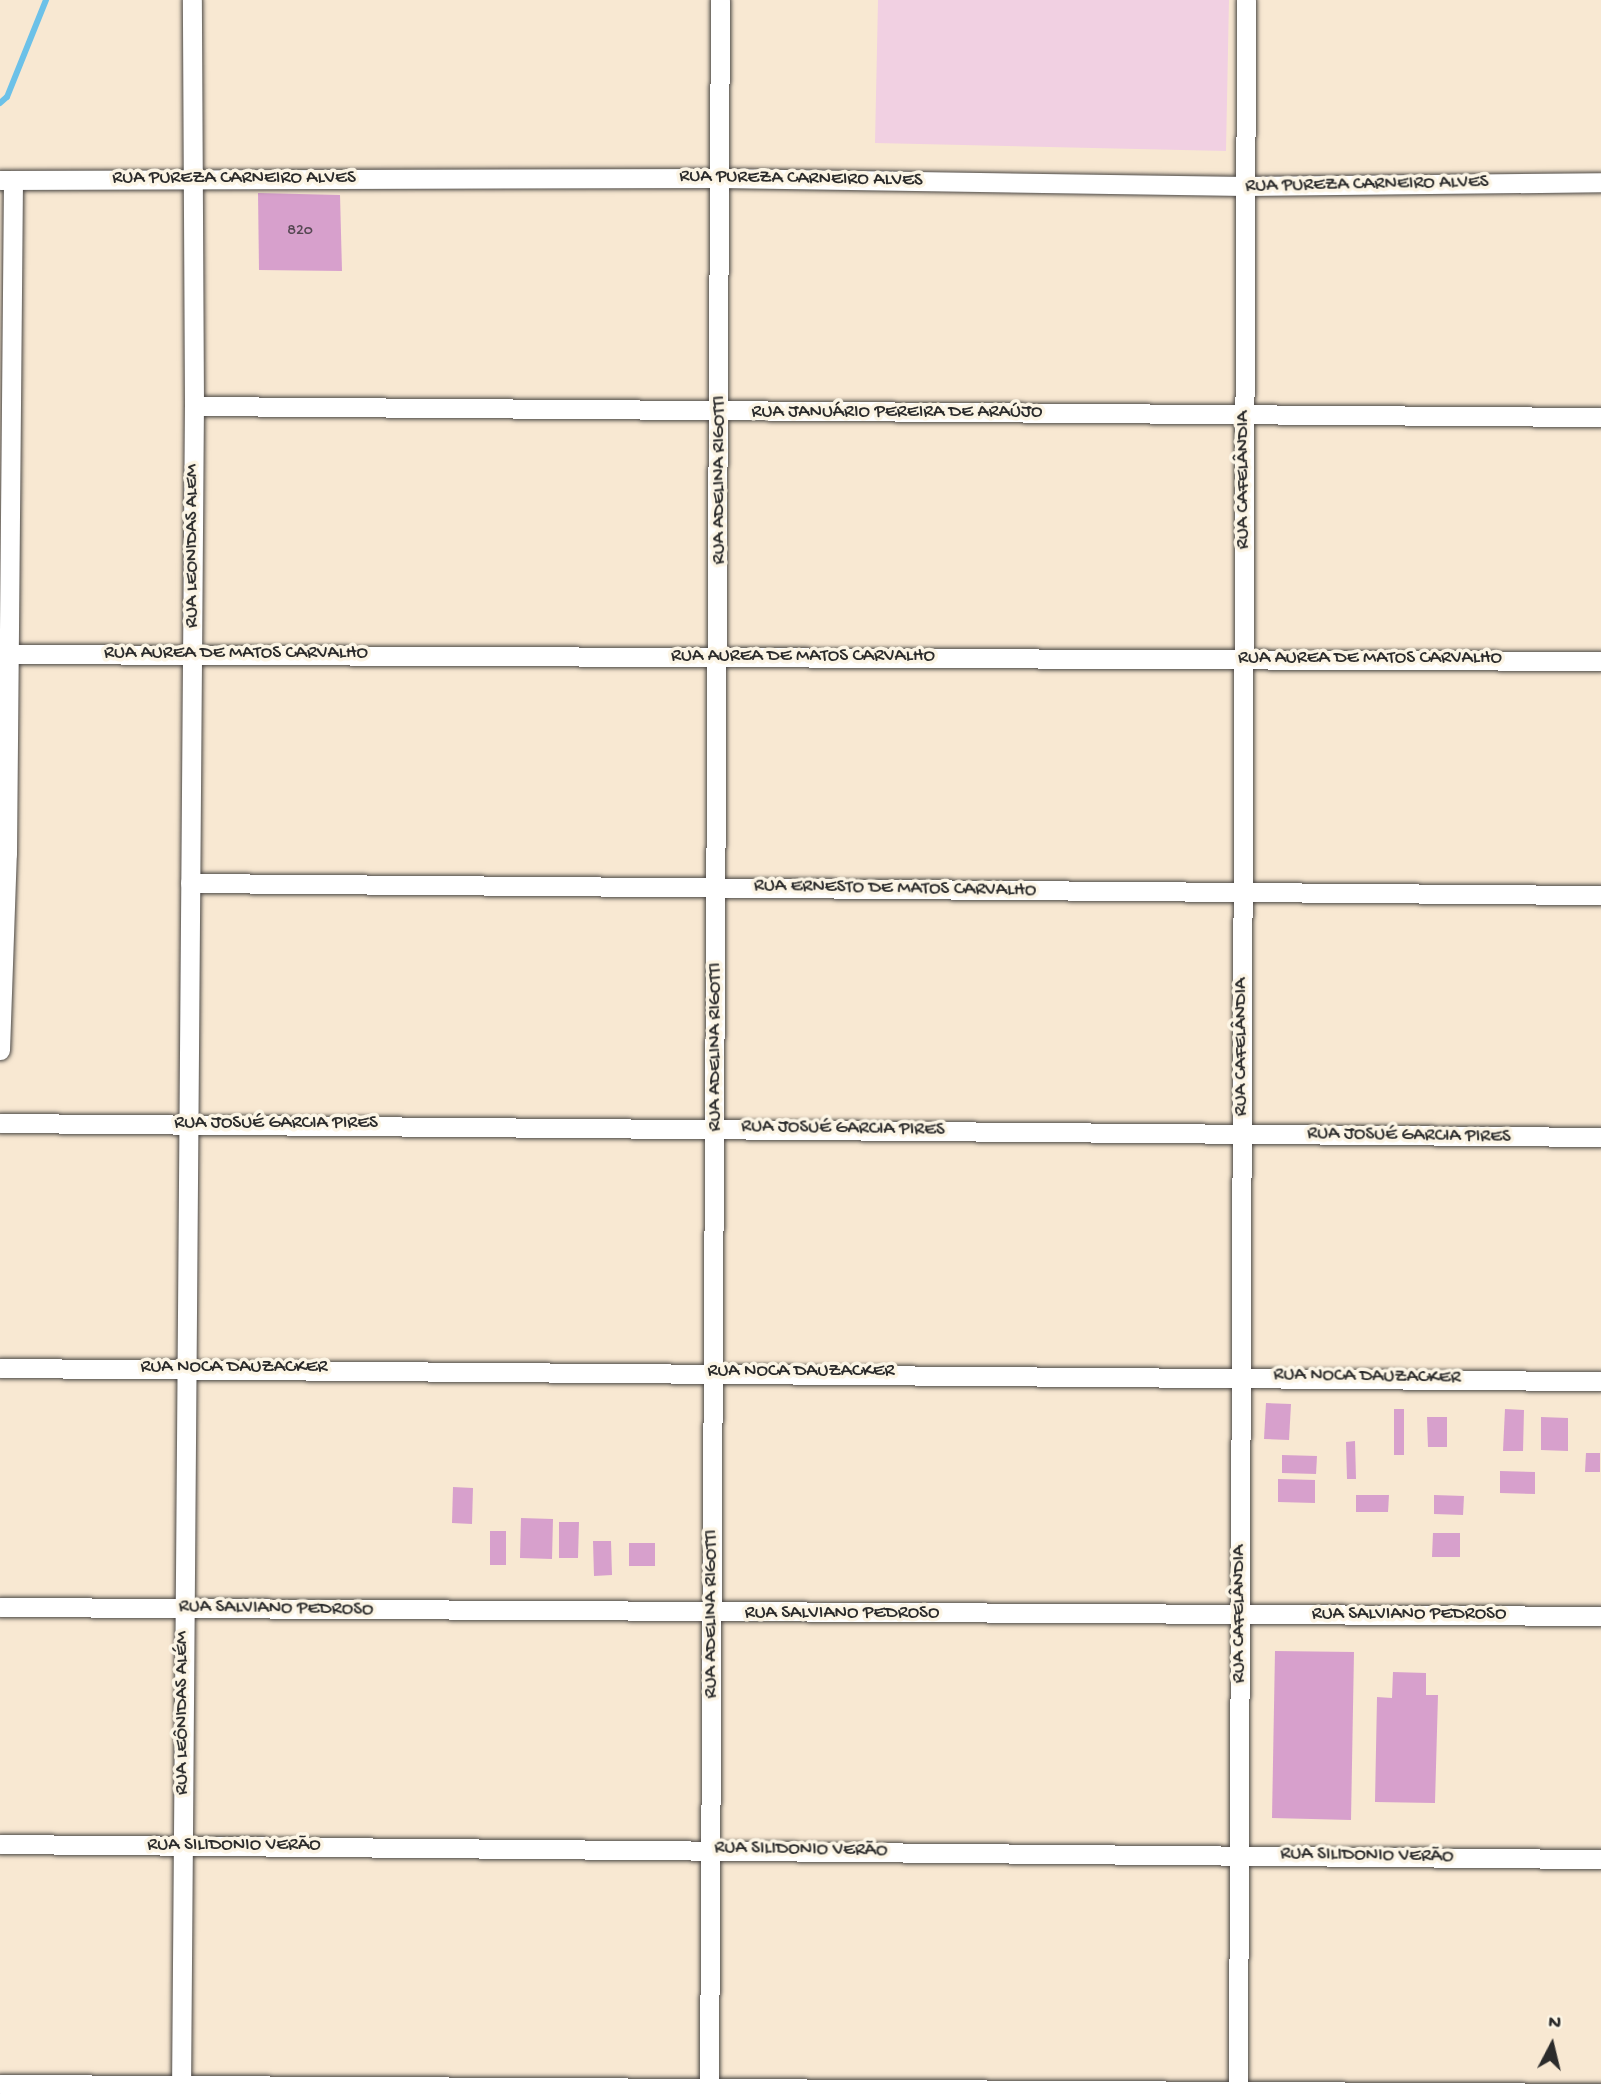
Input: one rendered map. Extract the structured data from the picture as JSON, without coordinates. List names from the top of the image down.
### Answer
{
  "streets": {
    "street": [
      "RUA PUREZA CARNEIRO ALVES",
      "RUA JANUÁRIO PEREIRA DE ARAÚJO",
      "RUA ADELINA RIGOTTI",
      "RUA CAFELÂNDIA",
      "RUA LEONIDAS ALEM",
      "RUA AUREA DE MATOS CARVALHO",
      "RUA ERNESTO DE MATOS CARVALHO",
      "RUA JOSUÉ GARCIA PIRES",
      "RUA NOCA DAUZACKER",
      "RUA SALVIANO PEDROSO",
      "RUA LEÔNIDAS ALÉM",
      "RUA SILIDONIO VERÃO"
    ]
  },
  "crossings": [
    ["RUA PUREZA CARNEIRO ALVES", "RUA ADELINA RIGOTTI"],
    ["RUA PUREZA CARNEIRO ALVES", "RUA CAFELÂNDIA"],
    ["RUA PUREZA CARNEIRO ALVES", "RUA LEONIDAS ALEM"],
    ["RUA JANUÁRIO PEREIRA DE ARAÚJO", "RUA ADELINA RIGOTTI"],
    ["RUA JANUÁRIO PEREIRA DE ARAÚJO", "RUA CAFELÂNDIA"],
    ["RUA JANUÁRIO PEREIRA DE ARAÚJO", "RUA LEONIDAS ALEM"],
    ["RUA ADELINA RIGOTTI", "RUA AUREA DE MATOS CARVALHO"],
    ["RUA ADELINA RIGOTTI", "RUA ERNESTO DE MATOS CARVALHO"],
    ["RUA ADELINA RIGOTTI", "RUA JOSUÉ GARCIA PIRES"],
    ["RUA ADELINA RIGOTTI", "RUA NOCA DAUZACKER"],
    ["RUA ADELINA RIGOTTI", "RUA SALVIANO PEDROSO"],
    ["RUA ADELINA RIGOTTI", "RUA SILIDONIO VERÃO"],
    ["RUA CAFELÂNDIA", "RUA AUREA DE MATOS CARVALHO"],
    ["RUA CAFELÂNDIA", "RUA ERNESTO DE MATOS CARVALHO"],
    ["RUA CAFELÂNDIA", "RUA JOSUÉ GARCIA PIRES"],
    ["RUA CAFELÂNDIA", "RUA NOCA DAUZACKER"],
    ["RUA CAFELÂNDIA", "RUA SALVIANO PEDROSO"],
    ["RUA CAFELÂNDIA", "RUA SILIDONIO VERÃO"],
    ["RUA LEONIDAS ALEM", "RUA AUREA DE MATOS CARVALHO"],
    ["RUA LEONIDAS ALEM", "RUA ERNESTO DE MATOS CARVALHO"],
    ["RUA LEONIDAS ALEM", "RUA JOSUÉ GARCIA PIRES"],
    ["RUA LEONIDAS ALEM", "RUA LEÔNIDAS ALÉM"],
    ["RUA JOSUÉ GARCIA PIRES", "RUA LEÔNIDAS ALÉM"],
    ["RUA NOCA DAUZACKER", "RUA LEÔNIDAS ALÉM"],
    ["RUA SALVIANO PEDROSO", "RUA LEÔNIDAS ALÉM"],
    ["RUA LEÔNIDAS ALÉM", "RUA SILIDONIO VERÃO"]
  ],
  "house_numbers": ["820"],
  "north": "top"
}
